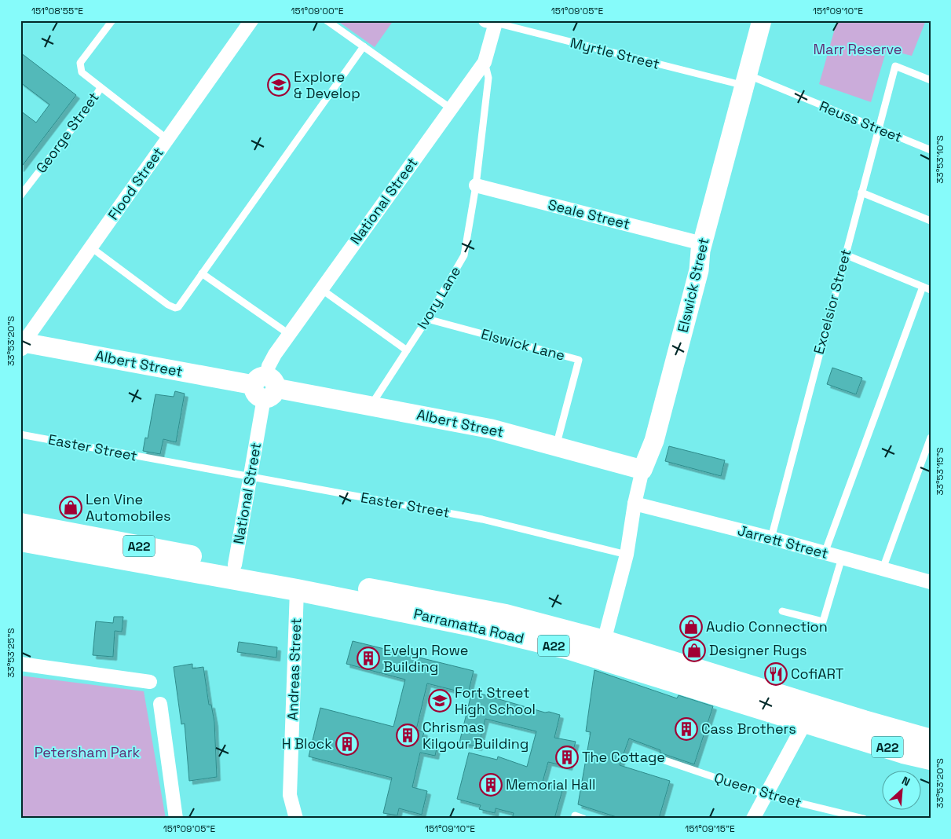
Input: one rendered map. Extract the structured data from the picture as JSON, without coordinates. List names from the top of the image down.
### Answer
{
  "streets": {
    "highway": ["A22", "Parramatta Road"],
    "street": [
      "Flood Street",
      "National Street",
      "Seale Street",
      "Elswick Street",
      "Albert Street",
      "Jarrett Street",
      "Andreas Street"
    ],
    "lane": [
      "Myrtle Street",
      "Reuss Street",
      "George Street",
      "Ivory Lane",
      "Excelsior Street",
      "Elswick Lane",
      "Easter Street",
      "Queen Street"
    ]
  },
  "crossings": [
    ["Myrtle Street", "Reuss Street"],
    ["Myrtle Street", "National Street"],
    ["Myrtle Street", "Elswick Street"],
    ["Reuss Street", "Elswick Street"],
    ["Reuss Street", "Excelsior Street"],
    ["Flood Street", "Albert Street"],
    ["National Street", "Ivory Lane"],
    ["National Street", "Albert Street"],
    ["National Street", "Easter Street"],
    ["National Street", "Parramatta Road"],
    ["Seale Street", "Elswick Street"],
    ["Seale Street", "Ivory Lane"],
    ["Elswick Street", "Albert Street"],
    ["Elswick Street", "Easter Street"],
    ["Elswick Street", "Jarrett Street"],
    ["Elswick Street", "Parramatta Road"],
    ["Ivory Lane", "Elswick Lane"],
    ["Ivory Lane", "Albert Street"],
    ["Excelsior Street", "Jarrett Street"],
    ["Elswick Lane", "Albert Street"],
    ["Parramatta Road", "Andreas Street"]
  ],
  "parks": ["Marr Reserve", "Petersham Park"],
  "places": {
    "school or university": ["Explore & Develop", "Fort Street High School"],
    "shop": ["Len Vine Automobiles", "Audio Connection", "Designer Rugs"],
    "building": [
      "Evelyn Rowe Building",
      "Cass Brothers",
      "Chrismas Kilgour Building",
      "H Block",
      "The Cottage",
      "Memorial Hall"
    ],
    "restaurant": ["CofiART"]
  },
  "north": "top right",
  "coordinates": [
    "151°08'55\"E",
    "151°09'00\"E",
    "151°09'05\"E",
    "151°09'10\"E",
    "33°53'10\"S",
    "33°53'20\"S",
    "33°53'15\"S",
    "33°53'25\"S",
    "151°09'15\"E"
  ]
}
